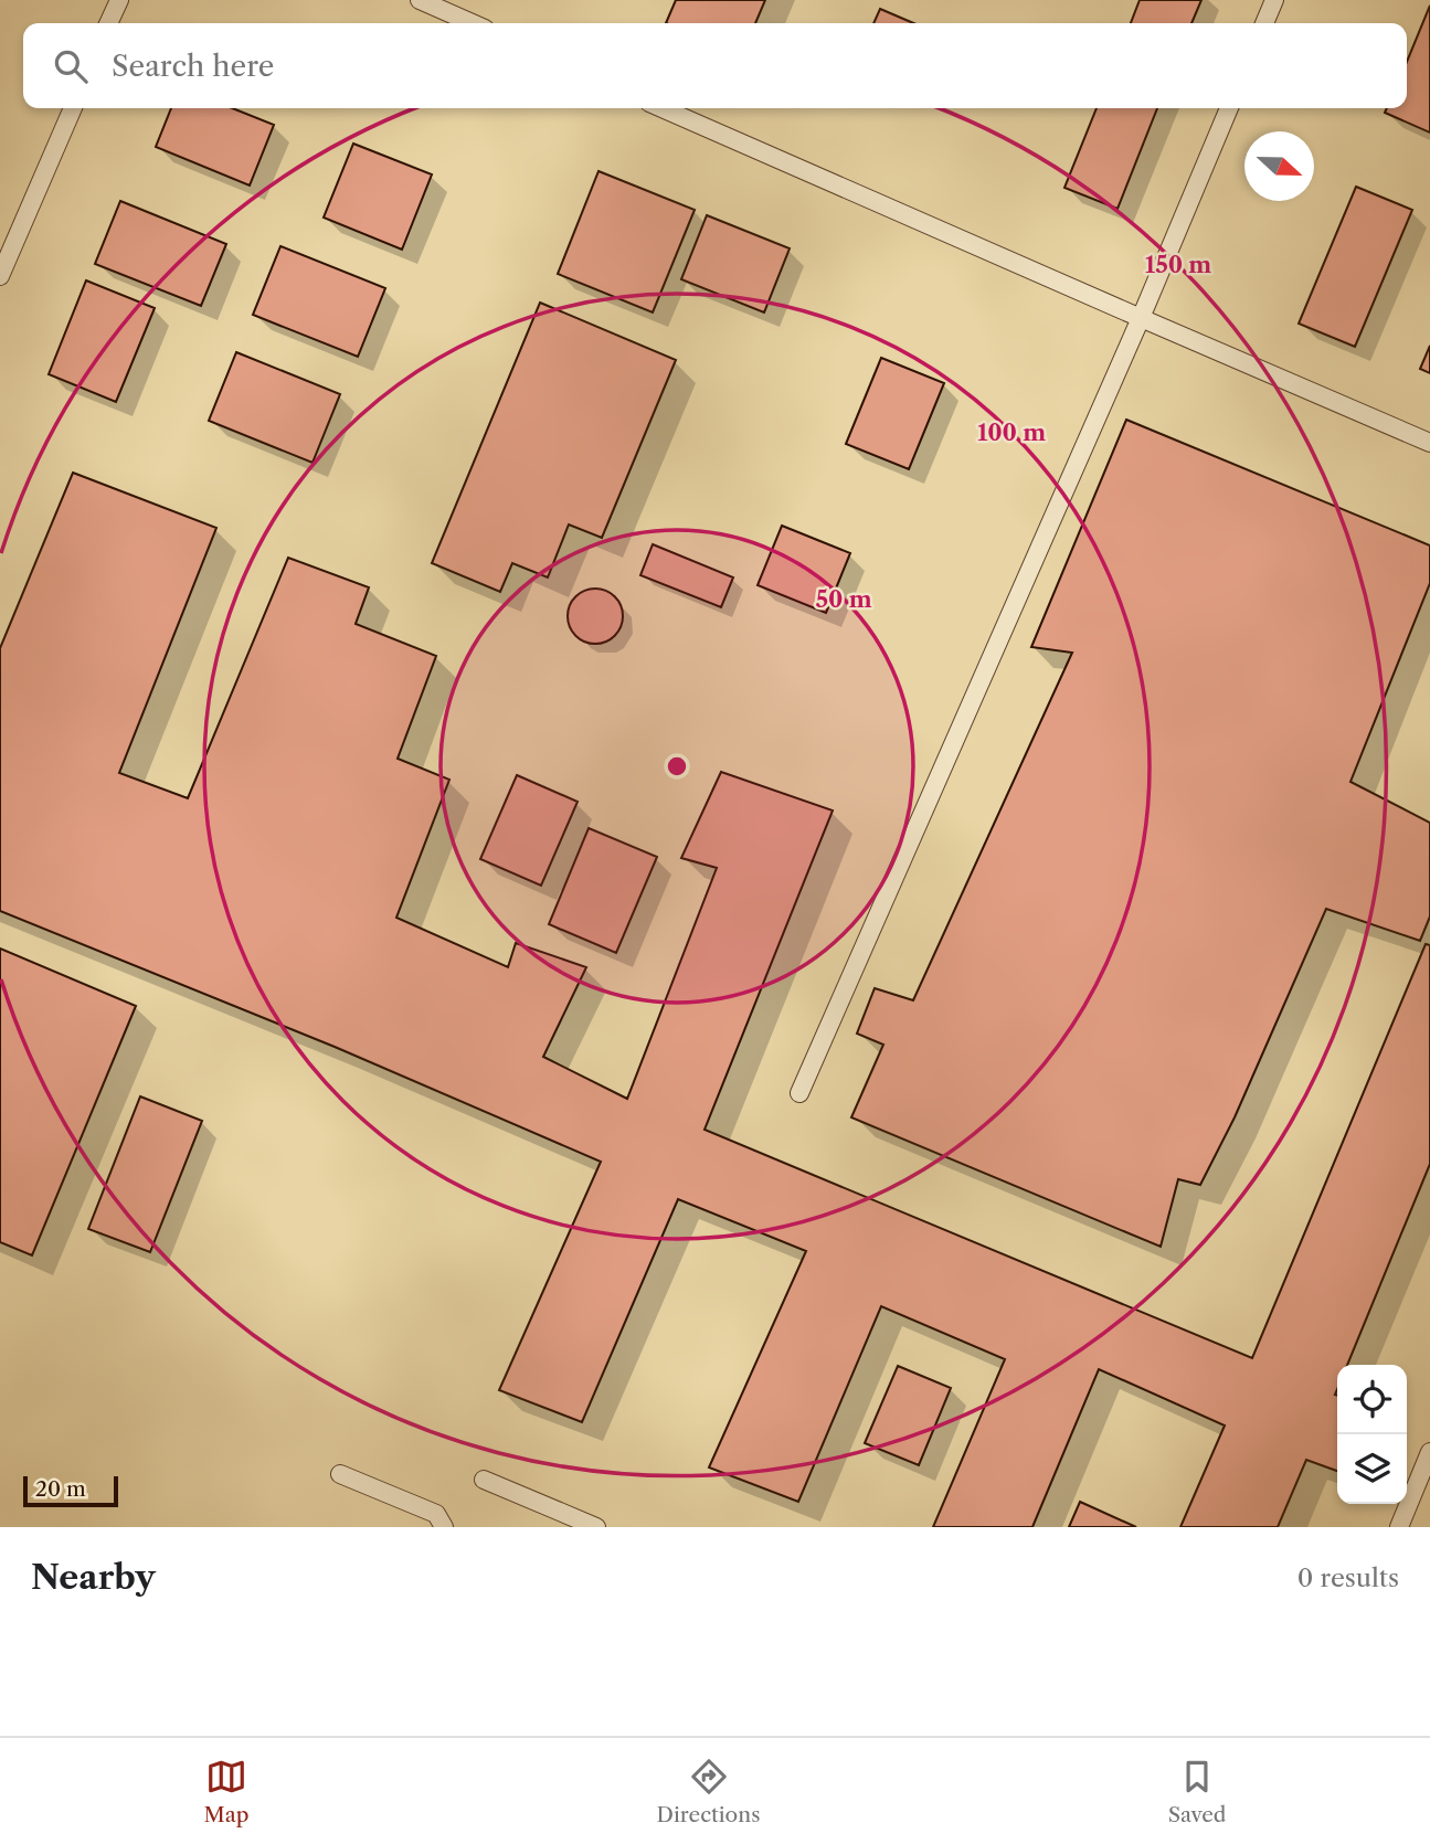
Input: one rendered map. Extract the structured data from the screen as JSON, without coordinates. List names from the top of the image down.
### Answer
{
  "scale_bar": "20 m",
  "north": "right",
  "page": {
    "search": "Search here",
    "scale": "20 m",
    "heading": ["Nearby", "0 results"],
    "nav": ["Map", "Directions", "Saved"]
  },
  "rings": ["150 m", "100 m", "50 m"]
}
